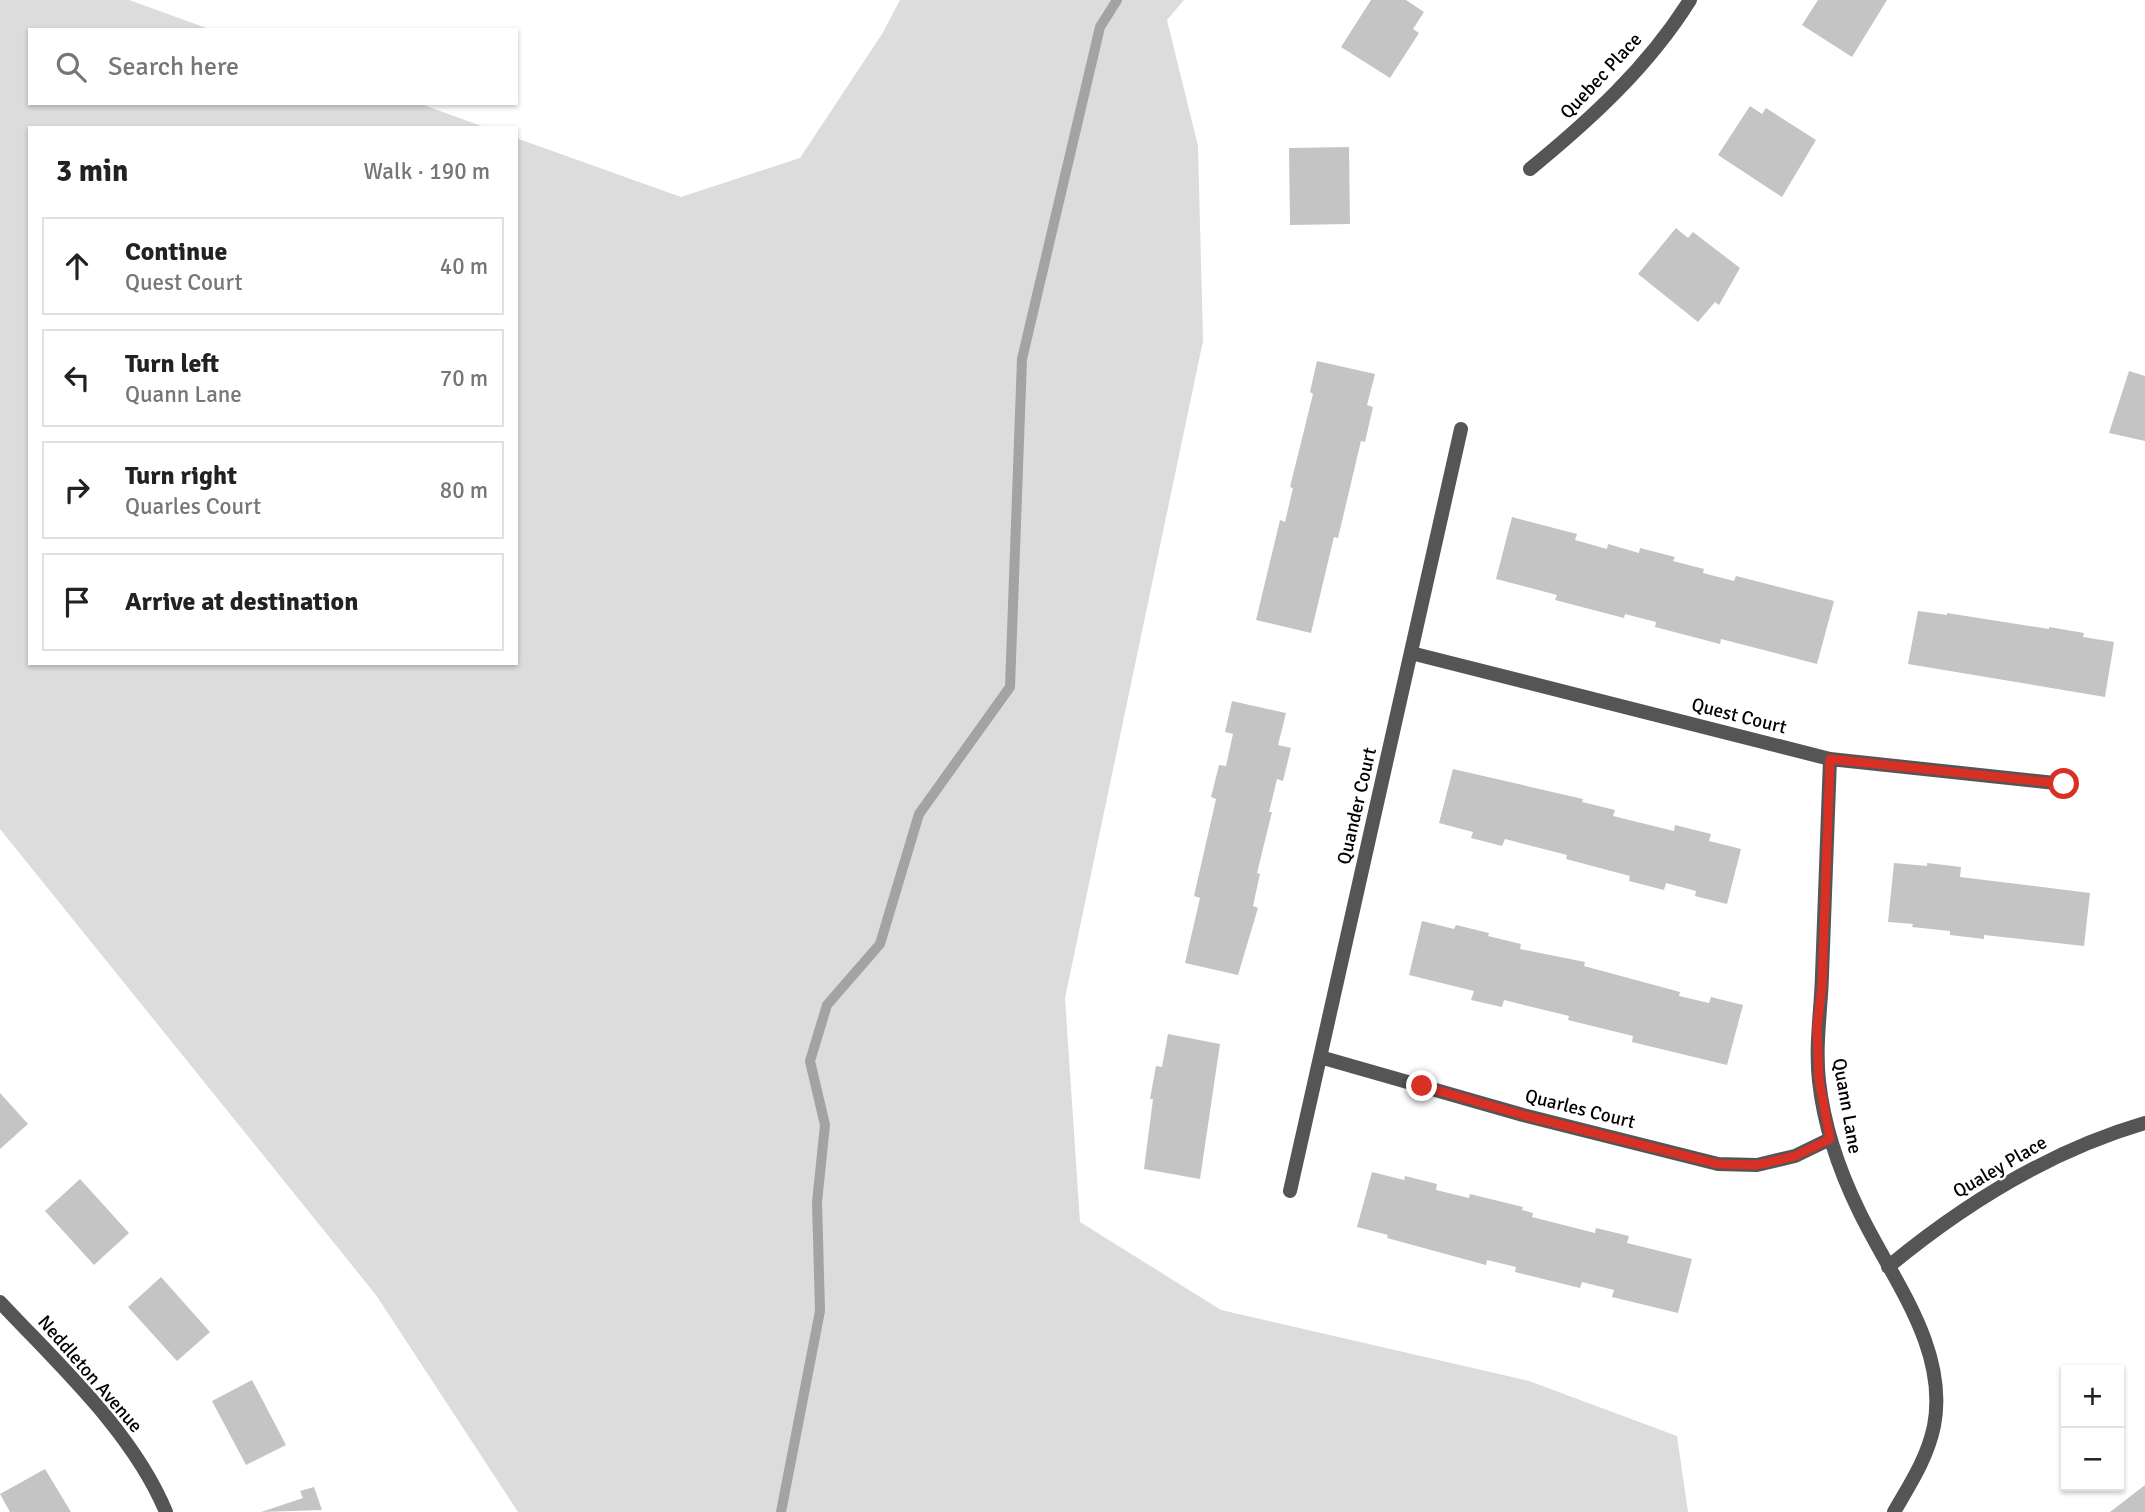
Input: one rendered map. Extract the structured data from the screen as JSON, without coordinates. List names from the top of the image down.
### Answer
{
  "streets": {
    "street": [
      "Quebec Place",
      "Quest Court",
      "Quander Court",
      "Quann Lane",
      "Quarles Court",
      "Qualey Place",
      "Neddleton Avenue"
    ]
  },
  "crossings": [
    ["Quest Court", "Quander Court"],
    ["Quest Court", "Quann Lane"],
    ["Quander Court", "Quarles Court"],
    ["Quann Lane", "Quarles Court"],
    ["Quann Lane", "Qualey Place"]
  ],
  "page": {
    "search": "Search here",
    "heading": ["3 min", "Walk · 190 m"],
    "list": [
      ["Continue", "Quest Court", "40 m"],
      ["Turn left", "Quann Lane", "70 m"],
      ["Turn right", "Quarles Court", "80 m"],
      "Arrive at destination"
    ],
    "map_buttons": ["+", "−"]
  }
}
